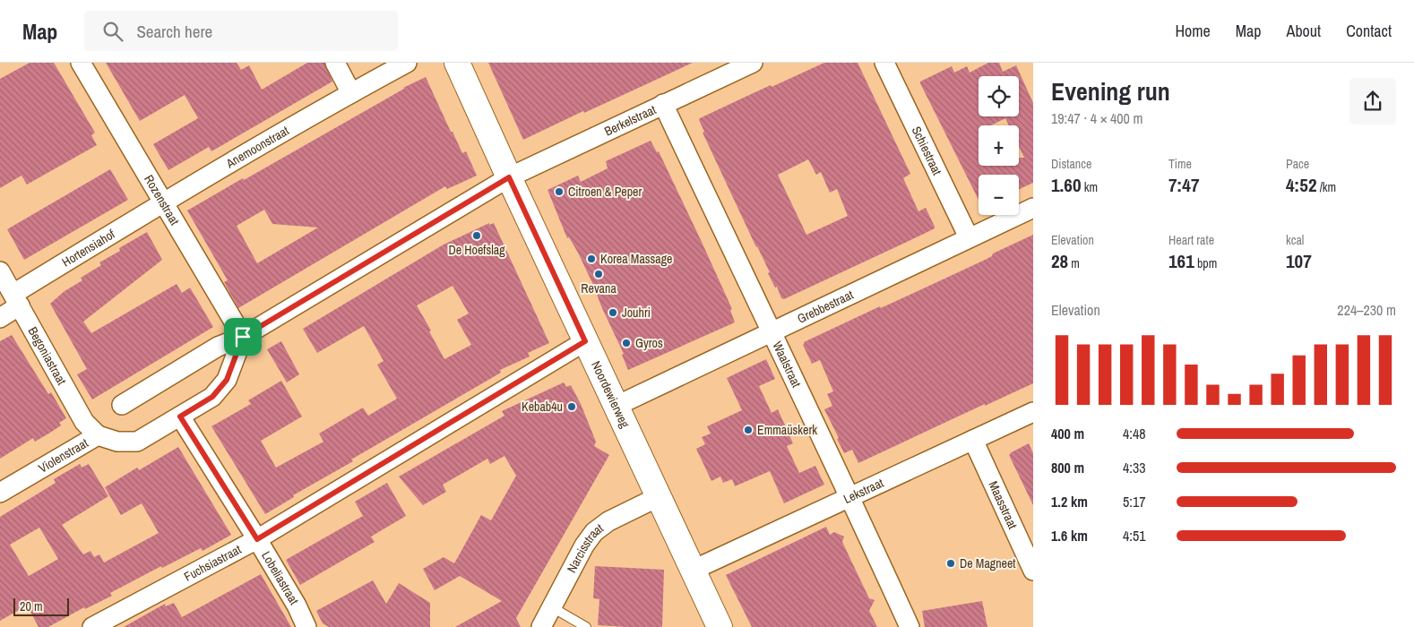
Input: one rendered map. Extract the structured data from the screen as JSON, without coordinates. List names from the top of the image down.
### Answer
{
  "streets": {
    "street": [
      "Berkelstraat",
      "Anemoonstraat",
      "Schiestraat",
      "Rozenstraat",
      "Hortensiahof",
      "Grebbestraat",
      "Begoniastraat",
      "Waalstraat",
      "Noordewierweg",
      "Violenstraat",
      "Lekstraat",
      "Maasstraat",
      "Narcisstraat",
      "Fuchsiastraat",
      "Lobeliastraat"
    ]
  },
  "crossings": [
    ["Berkelstraat", "Waalstraat"],
    ["Berkelstraat", "Noordewierweg"],
    ["Anemoonstraat", "Rozenstraat"],
    ["Anemoonstraat", "Hortensiahof"],
    ["Schiestraat", "Grebbestraat"],
    ["Rozenstraat", "Hortensiahof"],
    ["Rozenstraat", "Violenstraat"],
    ["Hortensiahof", "Begoniastraat"],
    ["Grebbestraat", "Waalstraat"],
    ["Grebbestraat", "Noordewierweg"],
    ["Begoniastraat", "Violenstraat"],
    ["Waalstraat", "Lekstraat"],
    ["Noordewierweg", "Lekstraat"],
    ["Noordewierweg", "Narcisstraat"],
    ["Noordewierweg", "Fuchsiastraat"],
    ["Violenstraat", "Lobeliastraat"],
    ["Lekstraat", "Maasstraat"],
    ["Fuchsiastraat", "Lobeliastraat"]
  ],
  "places": [
    "Citroen & Peper",
    "De Hoefslag",
    "Korea Massage",
    "Revana",
    "Jouhri",
    "Gyros",
    "Kebab4u",
    "Emmaüskerk",
    "De Magneet"
  ],
  "scale_bar": "20 m",
  "page": {
    "header": "Map",
    "search": "Search here",
    "nav": [
      "Home",
      "Map",
      "About",
      "Contact"
    ],
    "heading": ["Evening run", "19:47 · 4 × 400 m"],
    "map_buttons": ["+", "−"],
    "stats": [
      ["Distance", "1.60 km"],
      ["Time", "7:47"],
      ["Pace", "4:52 /km"],
      ["Elevation", "28 m"],
      ["Heart rate", "161 bpm"],
      ["kcal", "107"]
    ],
    "chart": ["Elevation", "224–230 m"],
    "list": [
      {
        "name": "400 m",
        "note": "4:48"
      },
      {
        "name": "800 m",
        "note": "4:33"
      },
      {
        "name": "1.2 km",
        "note": "5:17"
      },
      {
        "name": "1.6 km",
        "note": "4:51"
      }
    ],
    "scale": "20 m"
  }
}
